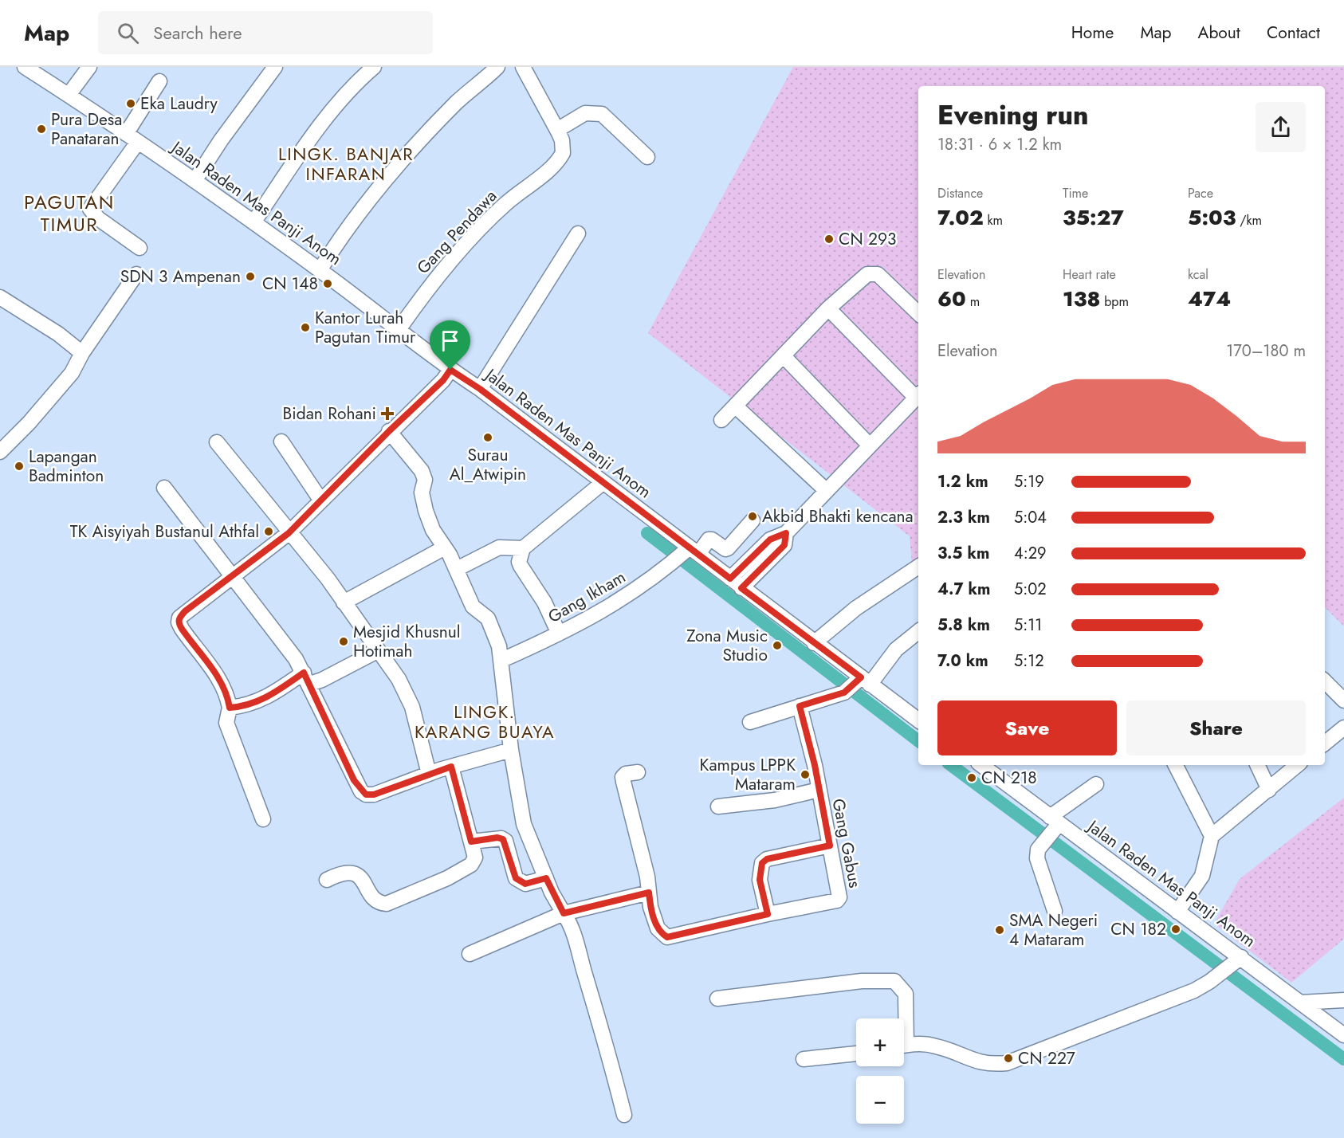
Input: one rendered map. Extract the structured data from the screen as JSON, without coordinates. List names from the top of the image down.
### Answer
{
  "streets": {
    "street": [
      "Jalan Raden Mas Panji Anom",
      "Gang Pendawa",
      "Gang Ikham",
      "Gang Gabus"
    ]
  },
  "crossings": [
    ["Jalan Raden Mas Panji Anom", "Gang Pendawa"],
    ["Jalan Raden Mas Panji Anom", "Gang Ikham"]
  ],
  "districts": ["LINGK. BANJAR INFARAN", "PAGUTAN TIMUR", "LINGK. KARANG BUAYA"],
  "places": {
    "other": [
      "Eka Laudry",
      "Pura Desa Panataran",
      "CN 293",
      "SDN 3 Ampenan",
      "CN 148",
      "Kantor Lurah Pagutan Timur",
      "Surau Al_Atwipin",
      "Lapangan Badminton",
      "Akbid Bhakti kencana",
      "TK Aisyiyah Bustanul Athfal",
      "Mesjid Khusnul Hotimah",
      "Zona Music Studio",
      "Kampus LPPK Mataram",
      "CN 218",
      "CN 182",
      "SMA Negeri 4 Mataram",
      "CN 227"
    ],
    "health": ["Bidan Rohani"]
  },
  "page": {
    "header": "Map",
    "search": "Search here",
    "nav": [
      "Home",
      "Map",
      "About",
      "Contact"
    ],
    "heading": ["Evening run", "18:31 · 6 × 1.2 km"],
    "stats": [
      ["Distance", "7.02 km"],
      ["Time", "35:27"],
      ["Pace", "5:03 /km"],
      ["Elevation", "60 m"],
      ["Heart rate", "138 bpm"],
      ["kcal", "474"]
    ],
    "chart": ["Elevation", "170–180 m"],
    "list": [
      {
        "name": "1.2 km",
        "note": "5:19"
      },
      {
        "name": "2.3 km",
        "note": "5:04"
      },
      {
        "name": "3.5 km",
        "note": "4:29"
      },
      {
        "name": "4.7 km",
        "note": "5:02"
      },
      {
        "name": "5.8 km",
        "note": "5:11"
      },
      {
        "name": "7.0 km",
        "note": "5:12"
      }
    ],
    "buttons": ["Save", "Share"],
    "map_buttons": ["+", "−"]
  }
}
